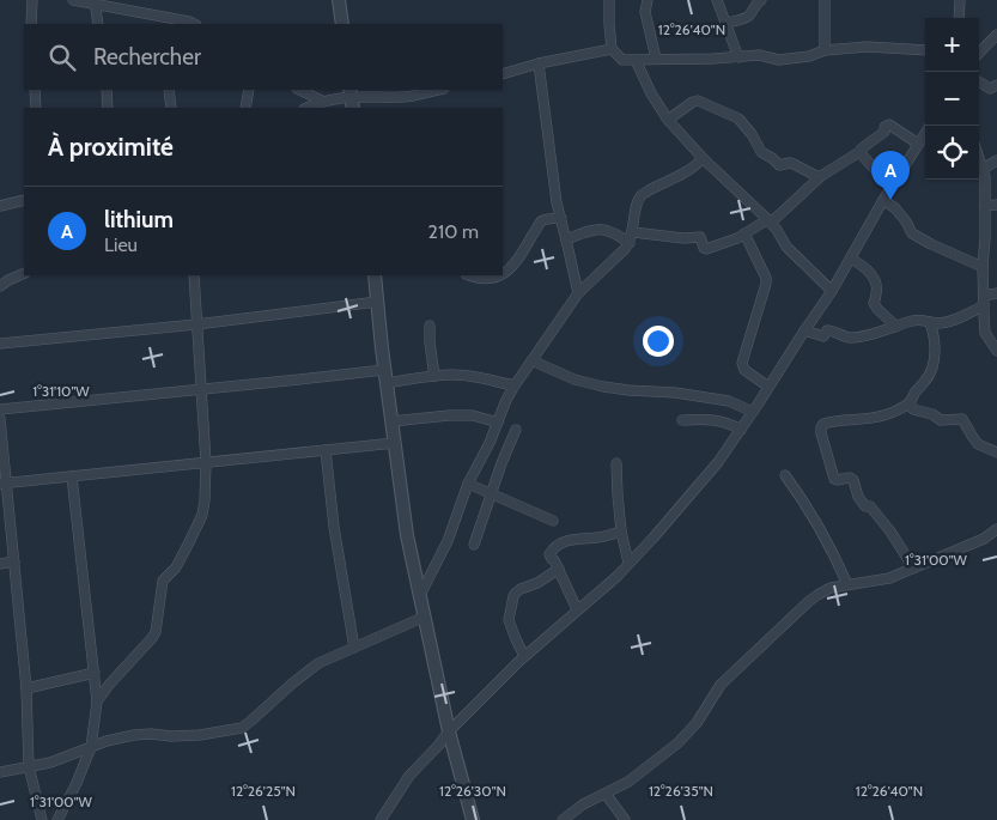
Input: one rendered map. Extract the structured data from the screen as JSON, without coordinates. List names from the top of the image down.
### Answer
{
  "page": {
    "map_buttons": ["+", "−"],
    "search": "Rechercher",
    "heading": "À proximité",
    "pins": "A",
    "list": [
      {
        "mark": "A",
        "name": "lithium",
        "note": "Lieu",
        "value": "210 m"
      }
    ]
  },
  "coordinates": [
    "12°26'40\"N",
    "1°31'10\"W",
    "1°31'00\"W",
    "12°26'25\"N",
    "12°26'30\"N",
    "12°26'35\"N"
  ]
}
